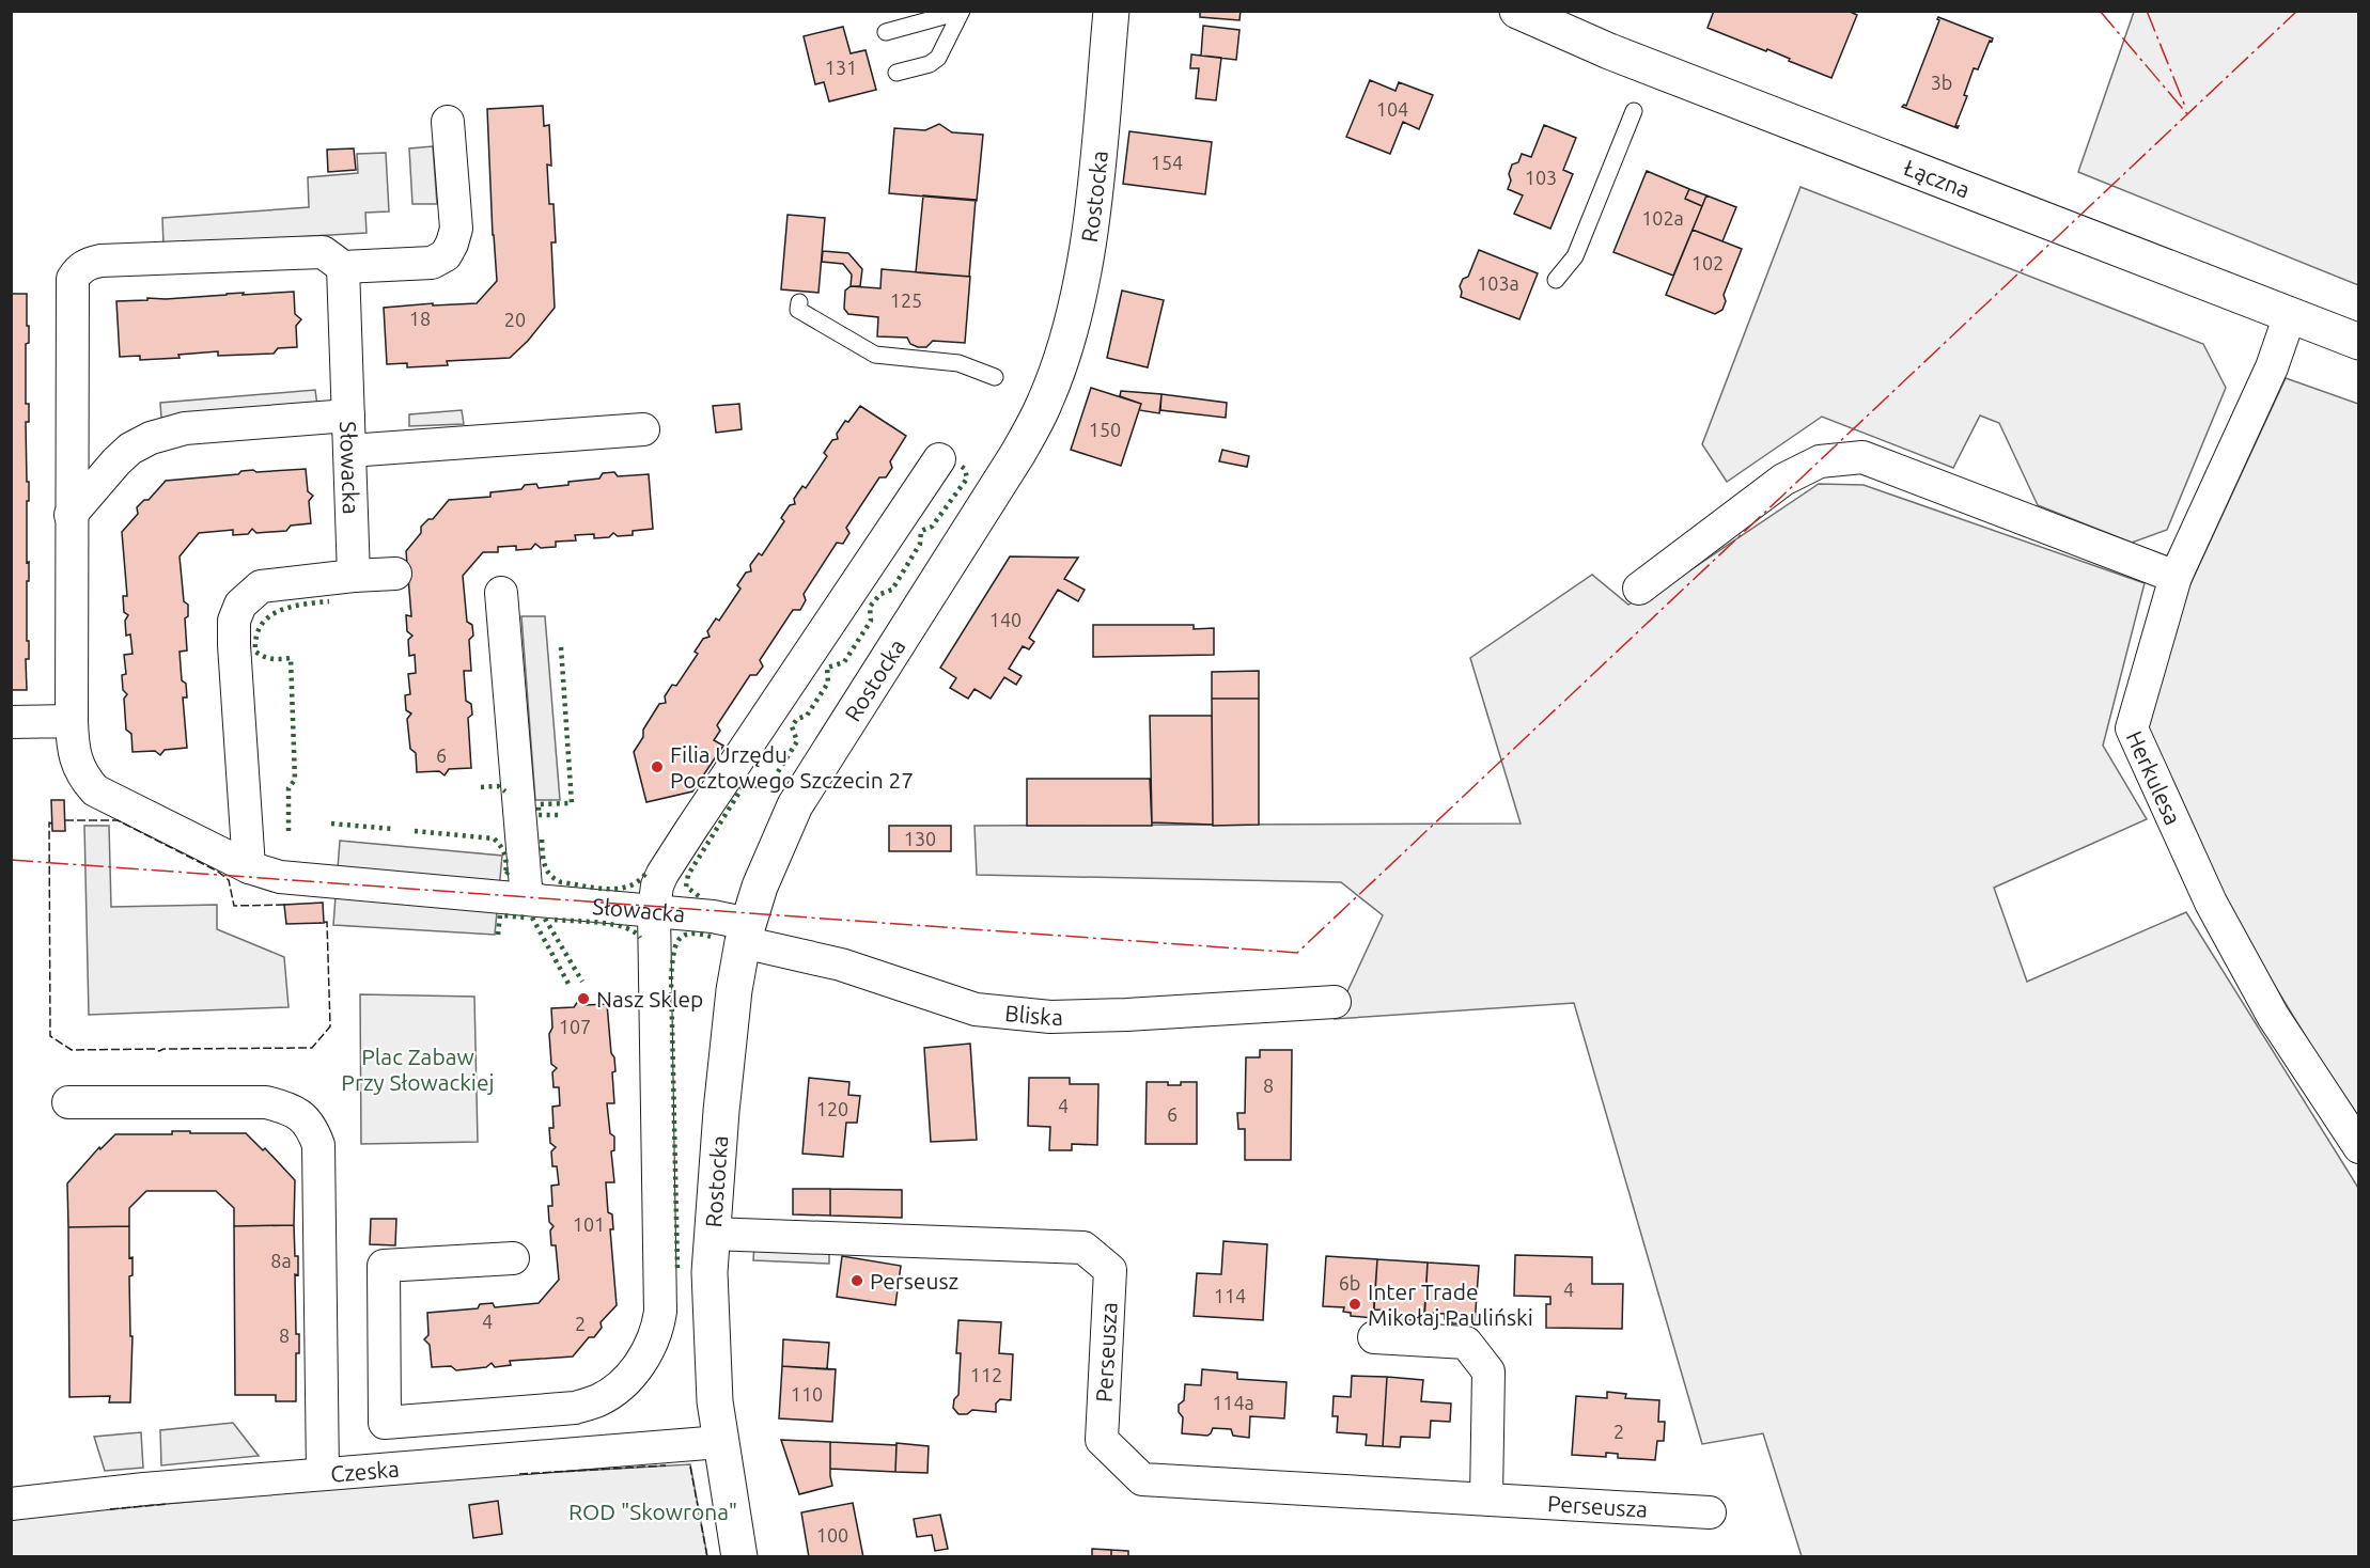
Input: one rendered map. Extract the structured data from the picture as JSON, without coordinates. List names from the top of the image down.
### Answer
{
  "streets": {
    "street": [
      "Łączna",
      "Rostocka",
      "Słowacka",
      "Herkulesa",
      "Bliska",
      "Perseusza",
      "Czeska"
    ]
  },
  "crossings": [
    ["Łączna", "Herkulesa"],
    ["Rostocka", "Słowacka"],
    ["Rostocka", "Bliska"],
    ["Rostocka", "Perseusza"],
    ["Rostocka", "Czeska"],
    ["Słowacka", "Bliska"]
  ],
  "parks": ["Plac Zabaw Przy Słowackiej", "ROD \"Skowrona\""],
  "places": [
    "Filia Urzędu Pocztowego Szczecin 27",
    "Nasz Sklep",
    "Perseusz",
    "Inter Trade Mikołaj Pauliński"
  ],
  "house_numbers": [
    "131",
    "3b",
    "104",
    "154",
    "103",
    "102a",
    "102",
    "103a",
    "125",
    "18",
    "20",
    "150",
    "140",
    "6",
    "130",
    "107",
    "8",
    "4",
    "120",
    "6",
    "101",
    "8a",
    "6b",
    "4",
    "114",
    "4",
    "2",
    "8",
    "112",
    "110",
    "114a",
    "2",
    "100"
  ]
}
